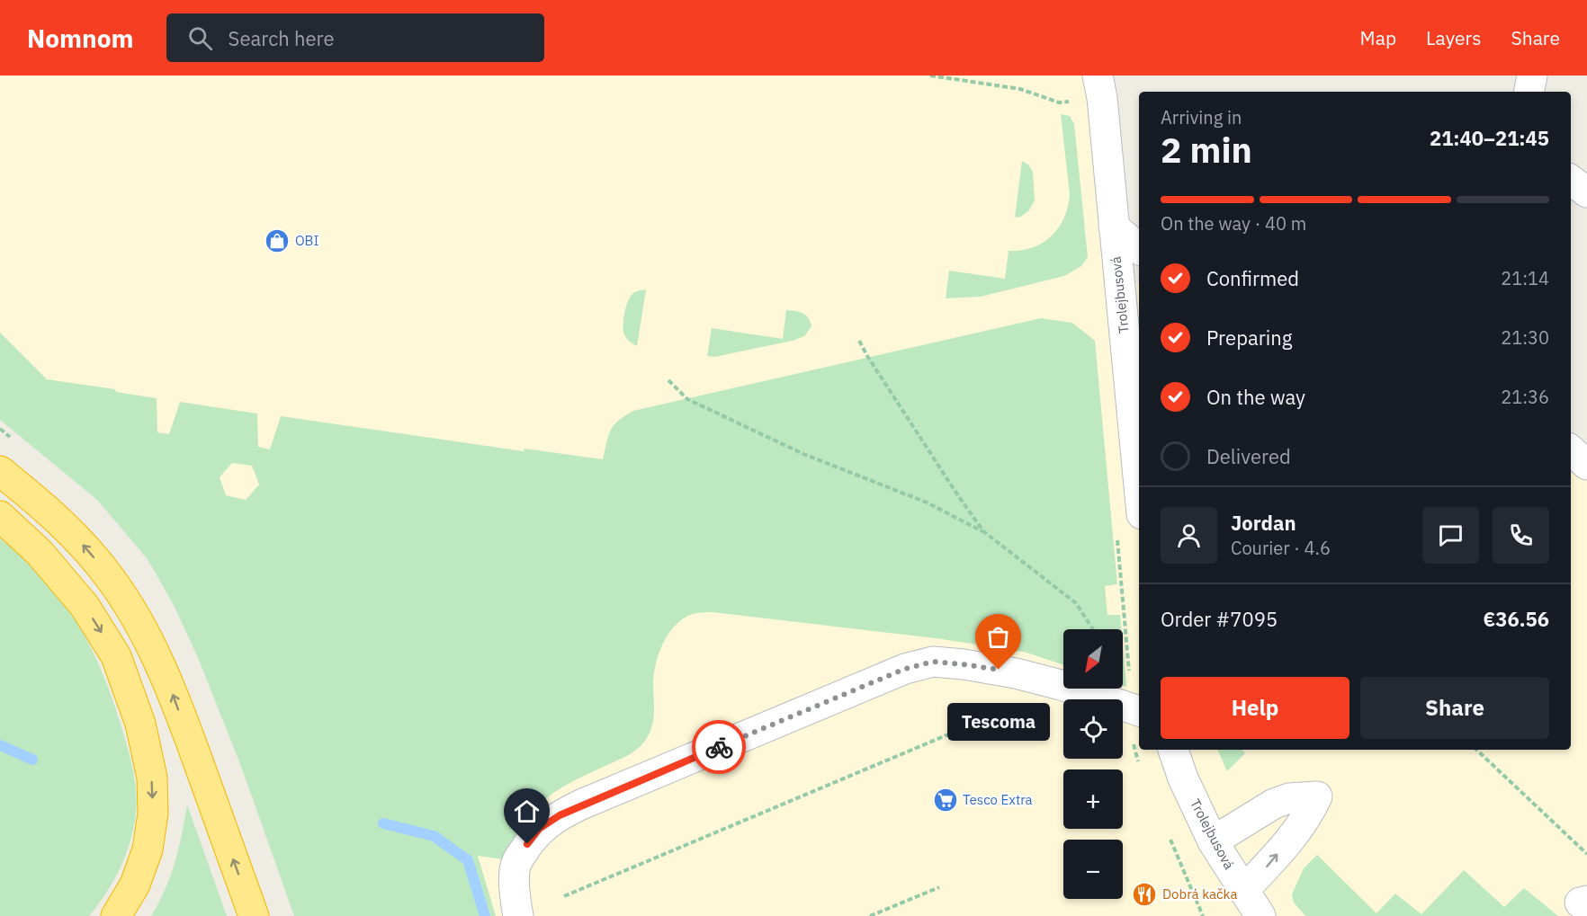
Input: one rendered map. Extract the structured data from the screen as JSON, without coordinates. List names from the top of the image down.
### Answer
{
  "streets": {
    "street": ["Trolejbusová"]
  },
  "places": {
    "shop": ["OBI"],
    "other": ["Tescoma"],
    "supermarket": ["Tesco Extra"],
    "restaurant": ["Dobrá kačka"]
  },
  "north": "bottom left",
  "page": {
    "header": "Nomnom",
    "search": "Search here",
    "nav": ["Map", "Layers", "Share"],
    "heading": ["2 min", "Arriving in", "21:40–21:45"],
    "panel": [
      "Jordan",
      "Courier · 4.6",
      "Order #7095",
      "€36.56"
    ],
    "bar": "On the way · 40 m",
    "list": [
      ["Confirmed", "21:14"],
      ["Preparing", "21:30"],
      ["On the way", "21:36"],
      "Delivered"
    ],
    "map_buttons": ["+", "−"],
    "buttons": ["Help", "Share"],
    "bubble": "Tescoma"
  }
}
